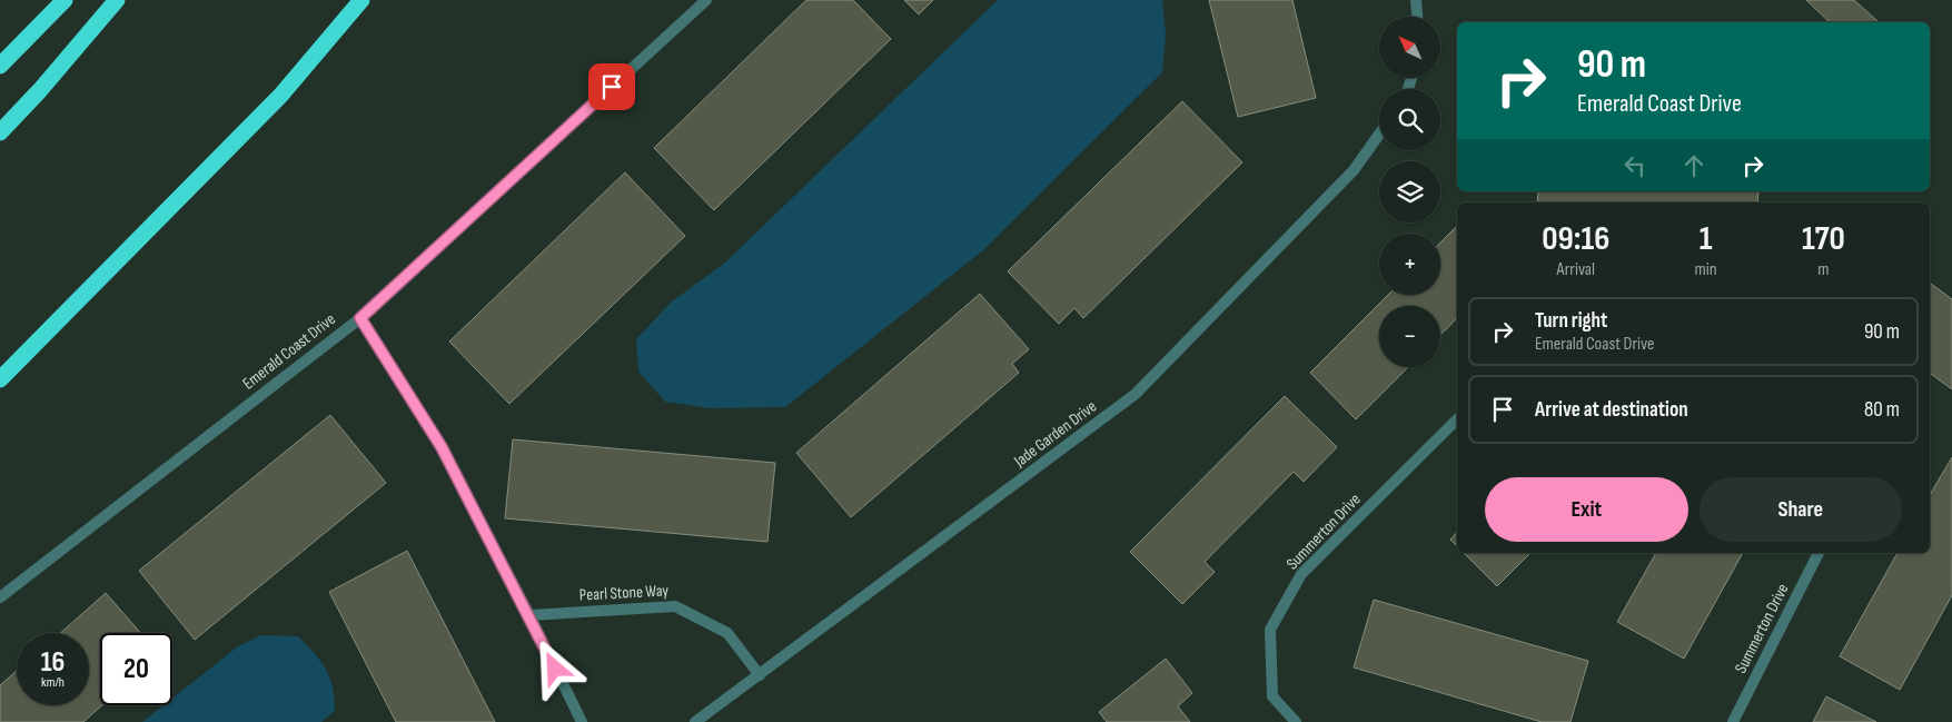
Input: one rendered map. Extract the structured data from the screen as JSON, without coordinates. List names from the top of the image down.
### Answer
{
  "streets": {
    "lane": [
      "Emerald Coast Drive",
      "Jade Garden Drive",
      "Summerton Drive",
      "Pearl Stone Way"
    ]
  },
  "crossings": [
    ["Jade Garden Drive", "Pearl Stone Way"]
  ],
  "north": "top left",
  "page": {
    "map_buttons": ["+", "−"],
    "turn": ["90 m", "Emerald Coast Drive"],
    "eta": [
      "09:16",
      "Arrival",
      "1",
      "min",
      "170",
      "m"
    ],
    "list": [
      {
        "name": "Turn right",
        "note": "Emerald Coast Drive",
        "value": "90 m"
      },
      {
        "name": "Arrive at destination",
        "value": "80 m"
      }
    ],
    "buttons": ["Exit", "Share"],
    "speed": "16 km/h",
    "limit": "20"
  }
}
